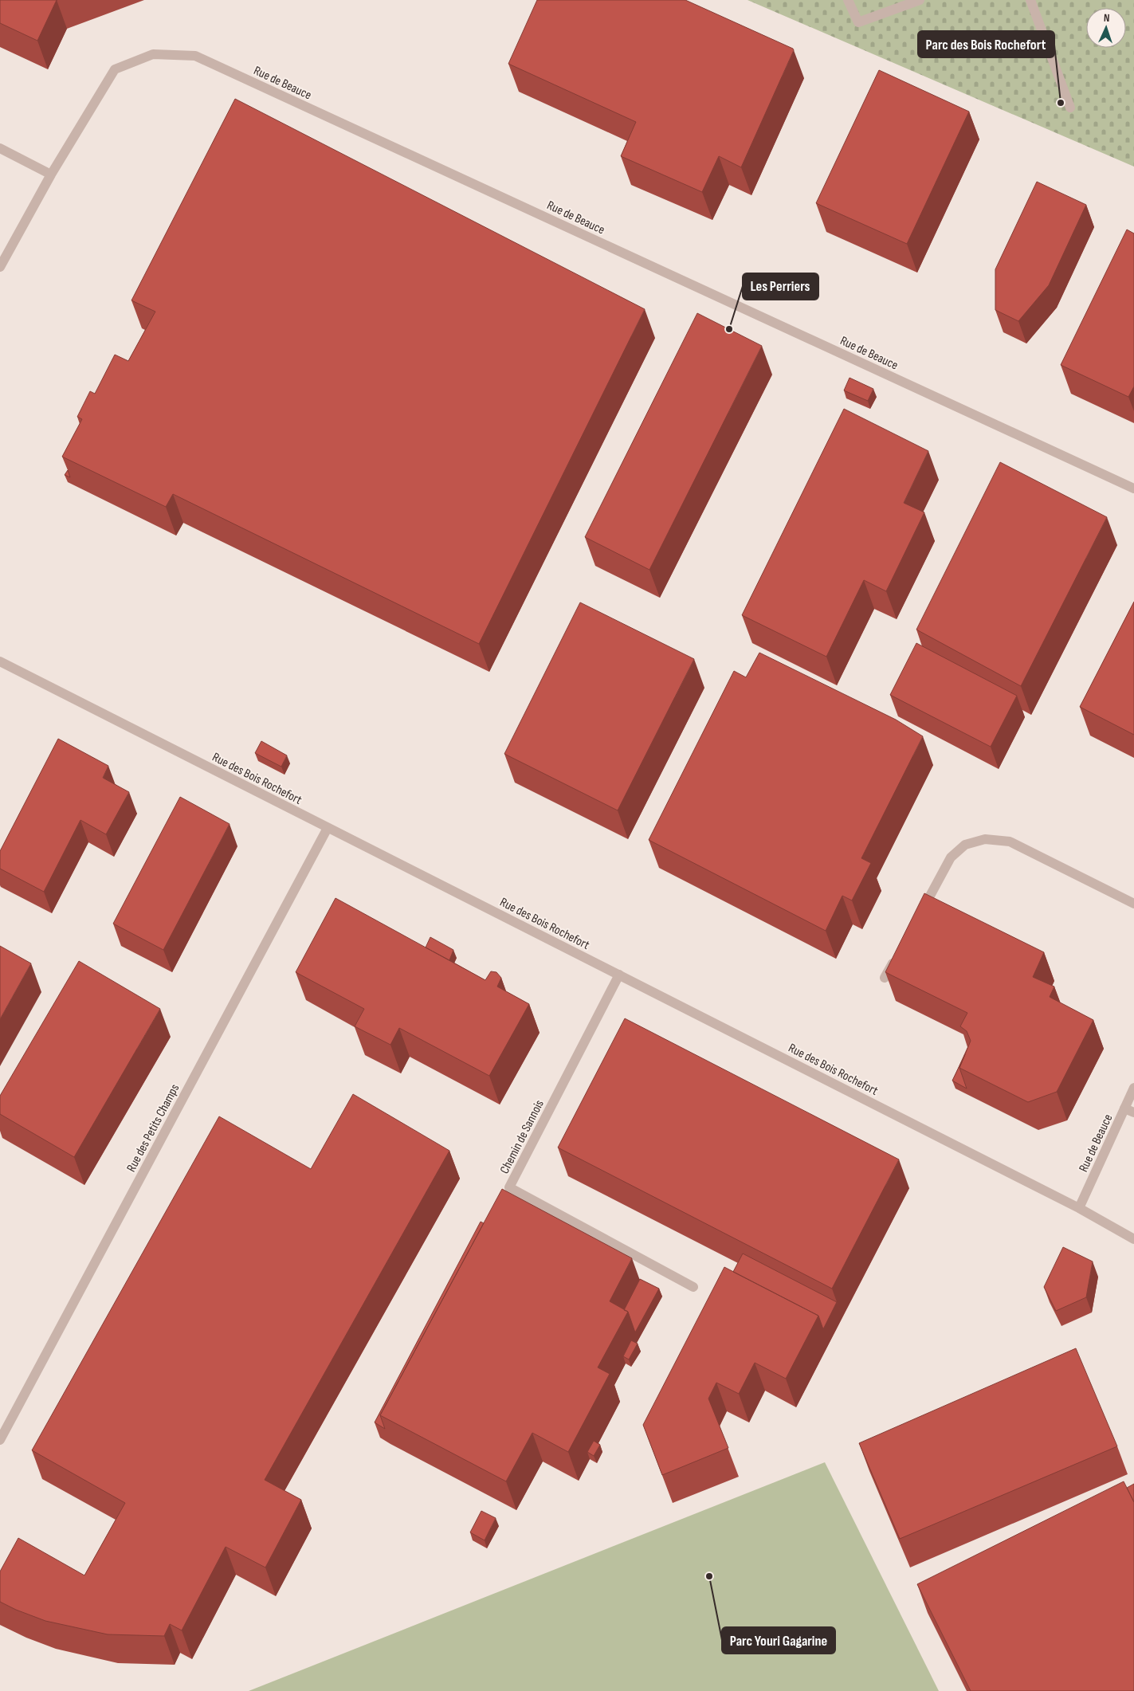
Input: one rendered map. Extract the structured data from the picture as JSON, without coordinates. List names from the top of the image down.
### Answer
{
  "streets": {
    "street": [
      "Rue de Beauce",
      "Rue des Bois Rochefort",
      "Rue des Petits Champs",
      "Chemin de Sannois"
    ]
  },
  "crossings": [
    ["Rue de Beauce", "Rue des Bois Rochefort"],
    ["Rue des Bois Rochefort", "Rue des Petits Champs"],
    ["Rue des Bois Rochefort", "Chemin de Sannois"]
  ],
  "places": ["Parc des Bois Rochefort", "Les Perriers", "Parc Youri Gagarine"],
  "north": "top"
}
